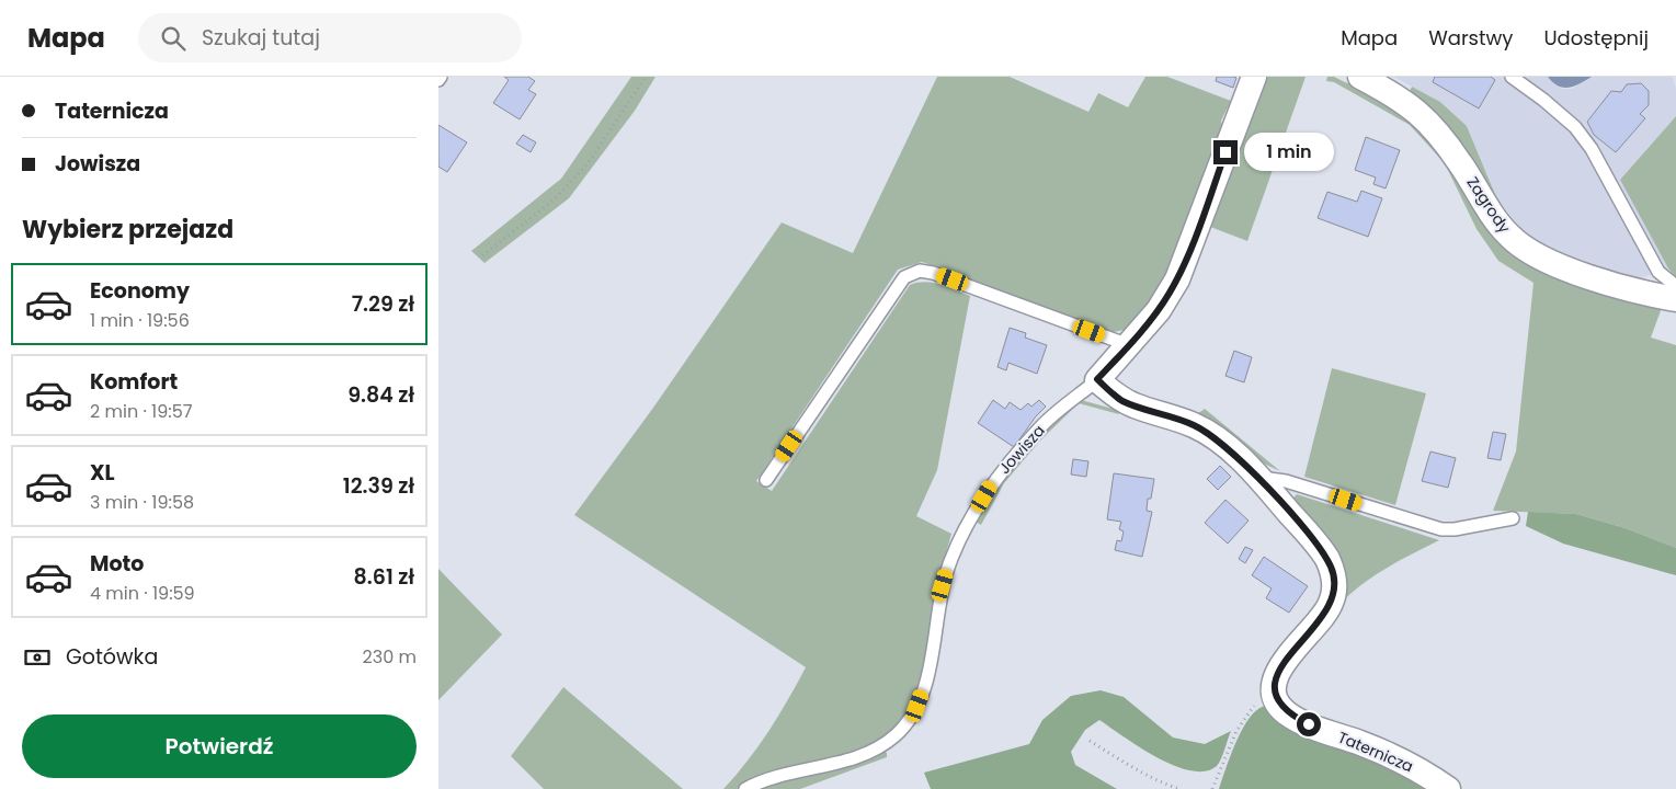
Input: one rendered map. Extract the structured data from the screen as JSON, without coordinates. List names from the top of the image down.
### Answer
{
  "streets": {
    "street": ["Zagrody", "Jowisza", "Taternicza"]
  },
  "page": {
    "header": "Mapa",
    "search": "Szukaj tutaj",
    "nav": ["Mapa", "Warstwy", "Udostępnij"],
    "banner": ["Taternicza", "Jowisza"],
    "bubble": "1 min",
    "heading": "Wybierz przejazd",
    "list": [
      {
        "name": "Economy",
        "note": "1 min · 19:56",
        "value": "7.29 zł"
      },
      {
        "name": "Komfort",
        "note": "2 min · 19:57",
        "value": "9.84 zł"
      },
      {
        "name": "XL",
        "note": "3 min · 19:58",
        "value": "12.39 zł"
      },
      {
        "name": "Moto",
        "note": "4 min · 19:59",
        "value": "8.61 zł"
      }
    ],
    "pay": ["Gotówka", "230 m"],
    "buttons": "Potwierdź"
  }
}
